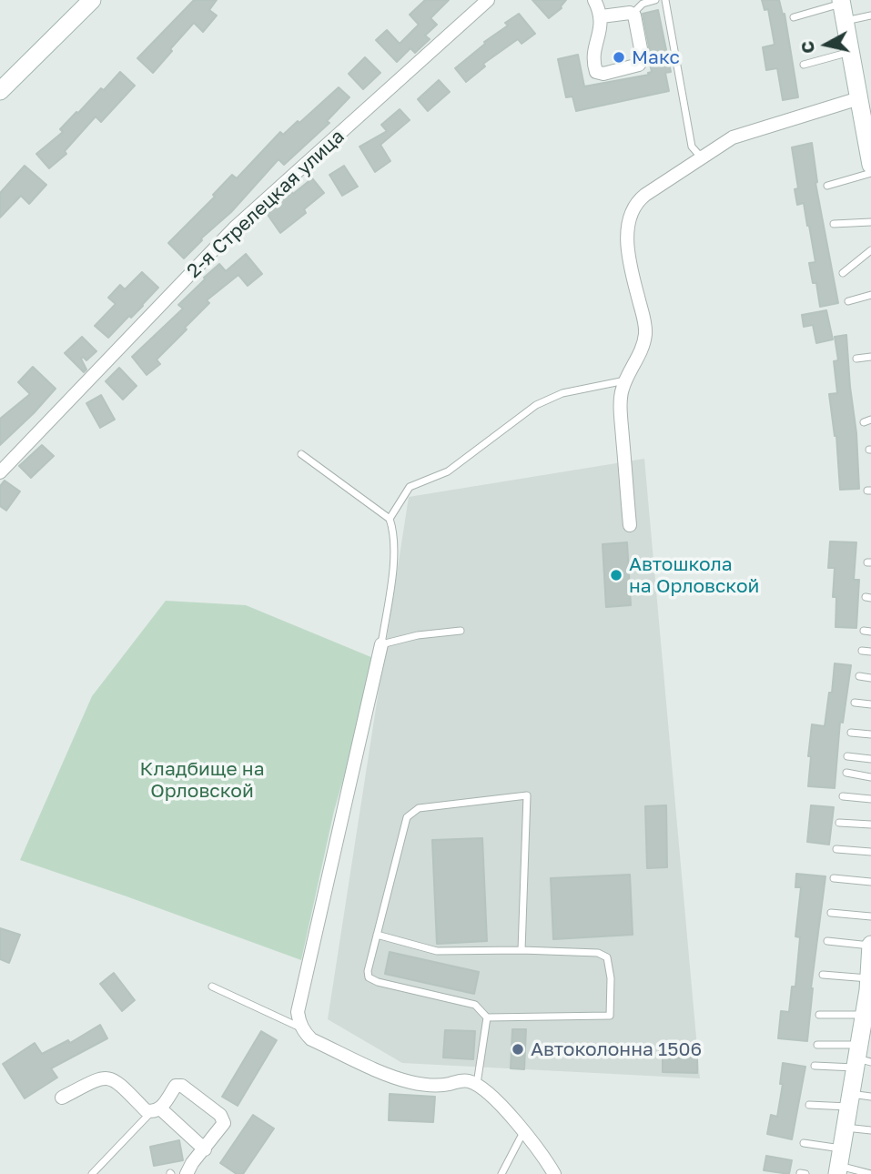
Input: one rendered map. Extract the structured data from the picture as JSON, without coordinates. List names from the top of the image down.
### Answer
{
  "streets": {
    "street": ["2-я Стрелецкая улица"]
  },
  "parks": ["Кладбище на Орловской"],
  "places": ["Макс", "Автошкола на Орловской", "Автоколонна 1506"],
  "north": "left"
}
